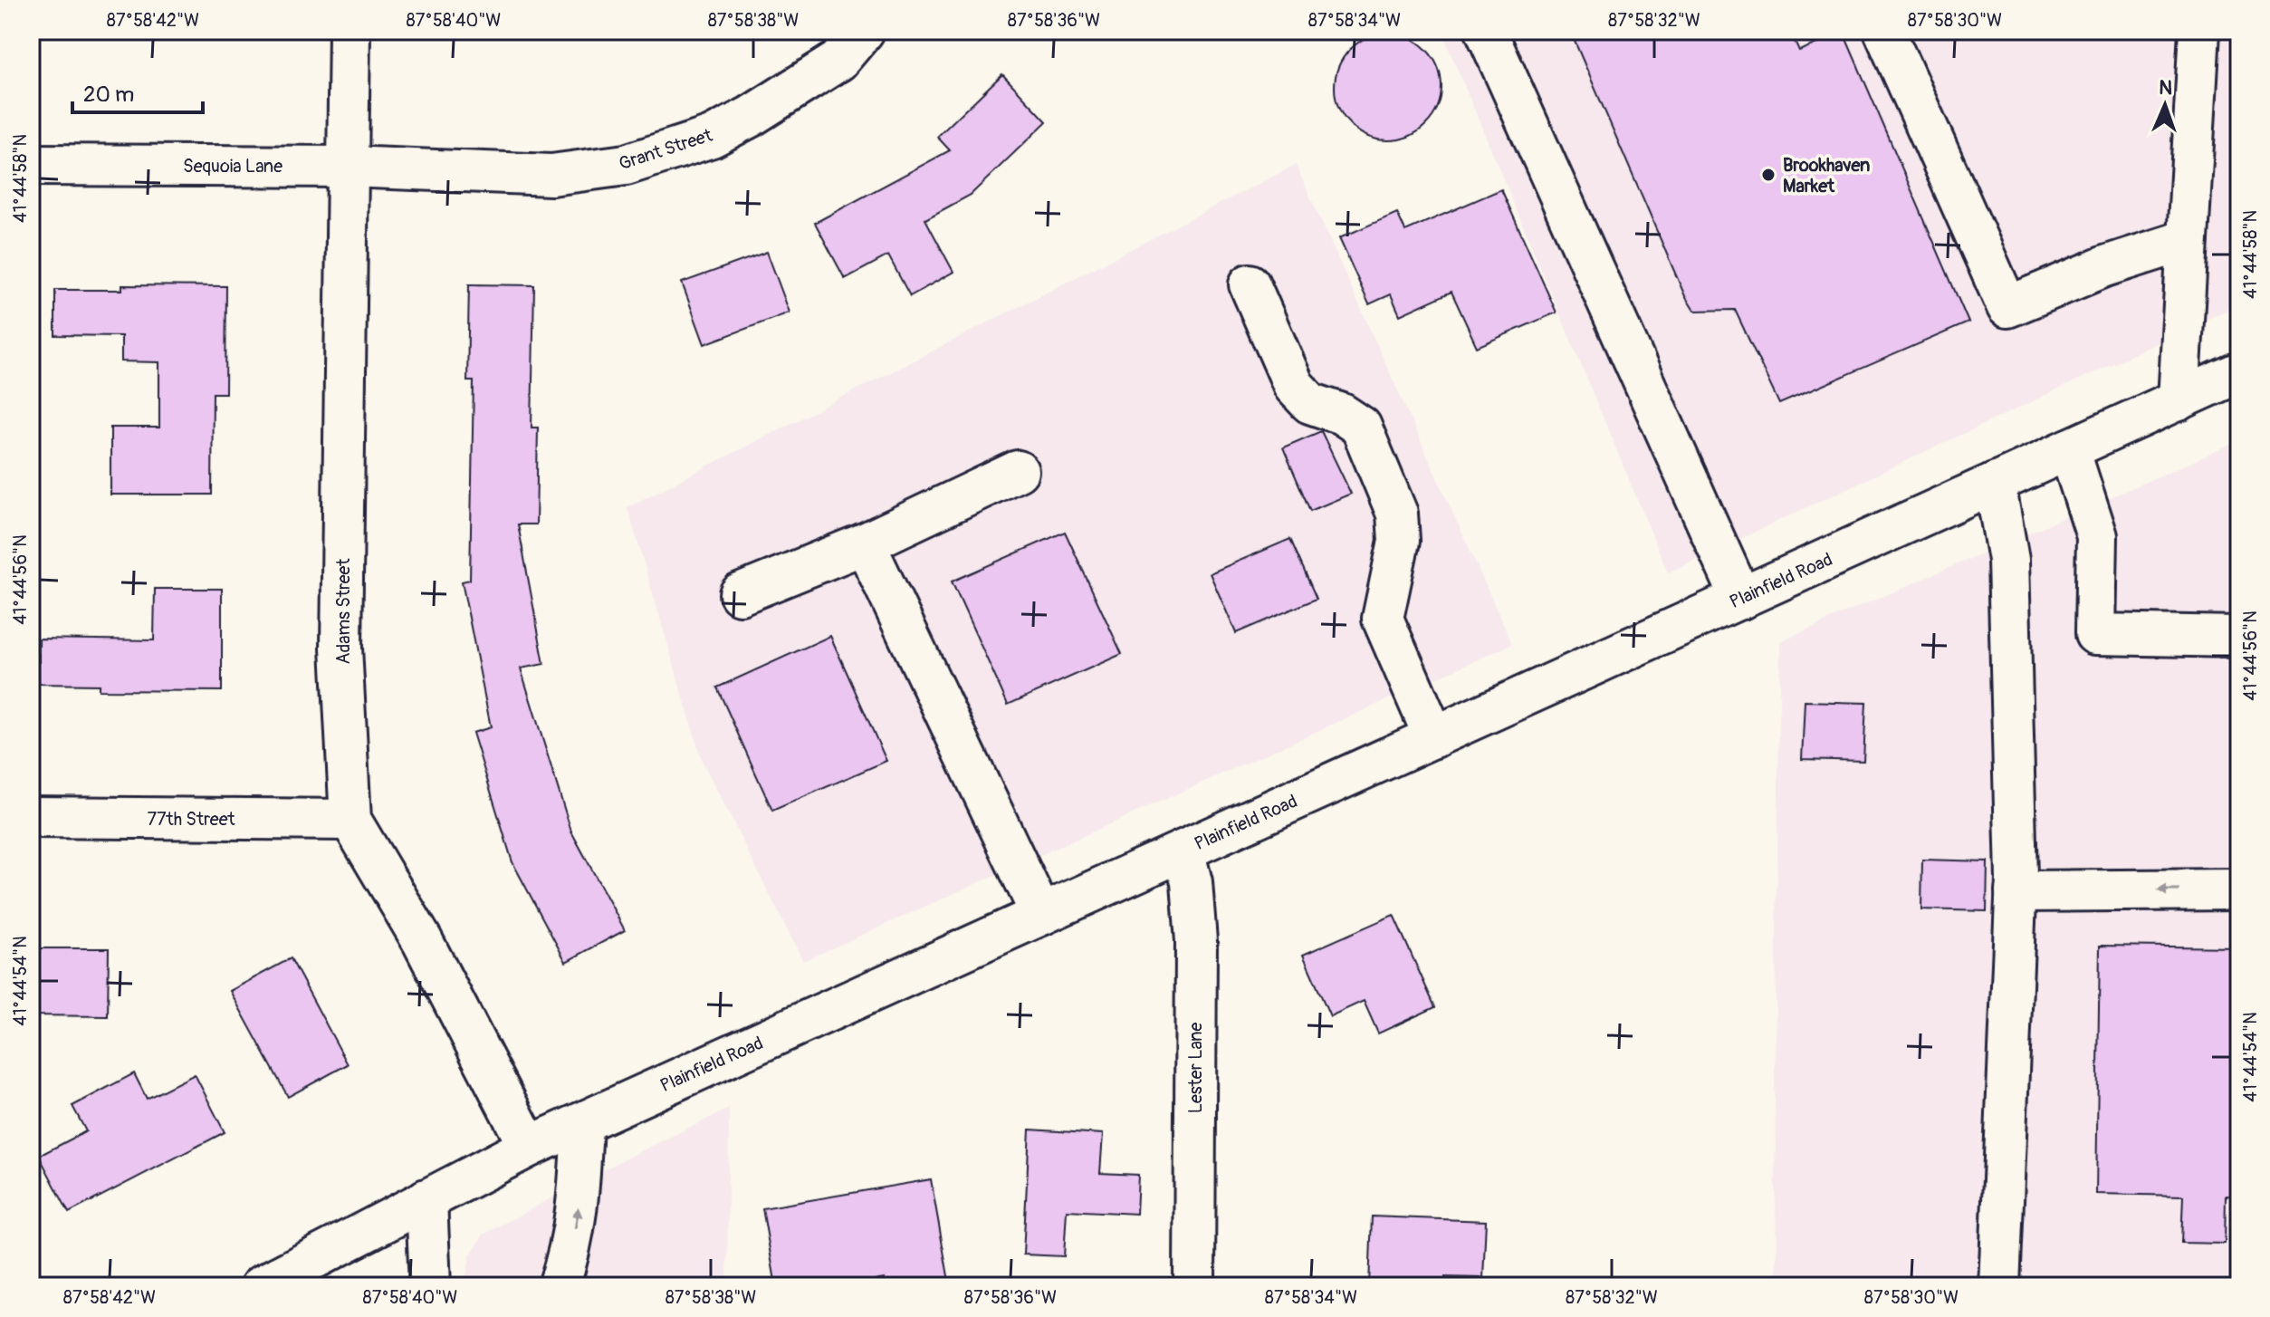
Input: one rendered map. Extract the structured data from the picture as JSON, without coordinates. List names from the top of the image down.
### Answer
{
  "streets": {
    "street": [
      "Grant Street",
      "Sequoia Lane",
      "Plainfield Road",
      "Adams Street",
      "77th Street",
      "Lester Lane"
    ]
  },
  "crossings": [
    ["Grant Street", "Sequoia Lane"],
    ["Grant Street", "Adams Street"],
    ["Sequoia Lane", "Adams Street"],
    ["Plainfield Road", "Adams Street"],
    ["Plainfield Road", "Lester Lane"],
    ["Adams Street", "77th Street"]
  ],
  "places": ["Brookhaven Market"],
  "scale_bar": "20 m",
  "north": "top",
  "coordinates": [
    "87°58'42\"W",
    "87°58'40\"W",
    "87°58'38\"W",
    "87°58'36\"W",
    "87°58'34\"W",
    "87°58'32\"W",
    "87°58'30\"W",
    "41°44'58\"N",
    "41°44'56\"N",
    "41°44'54\"N"
  ]
}
